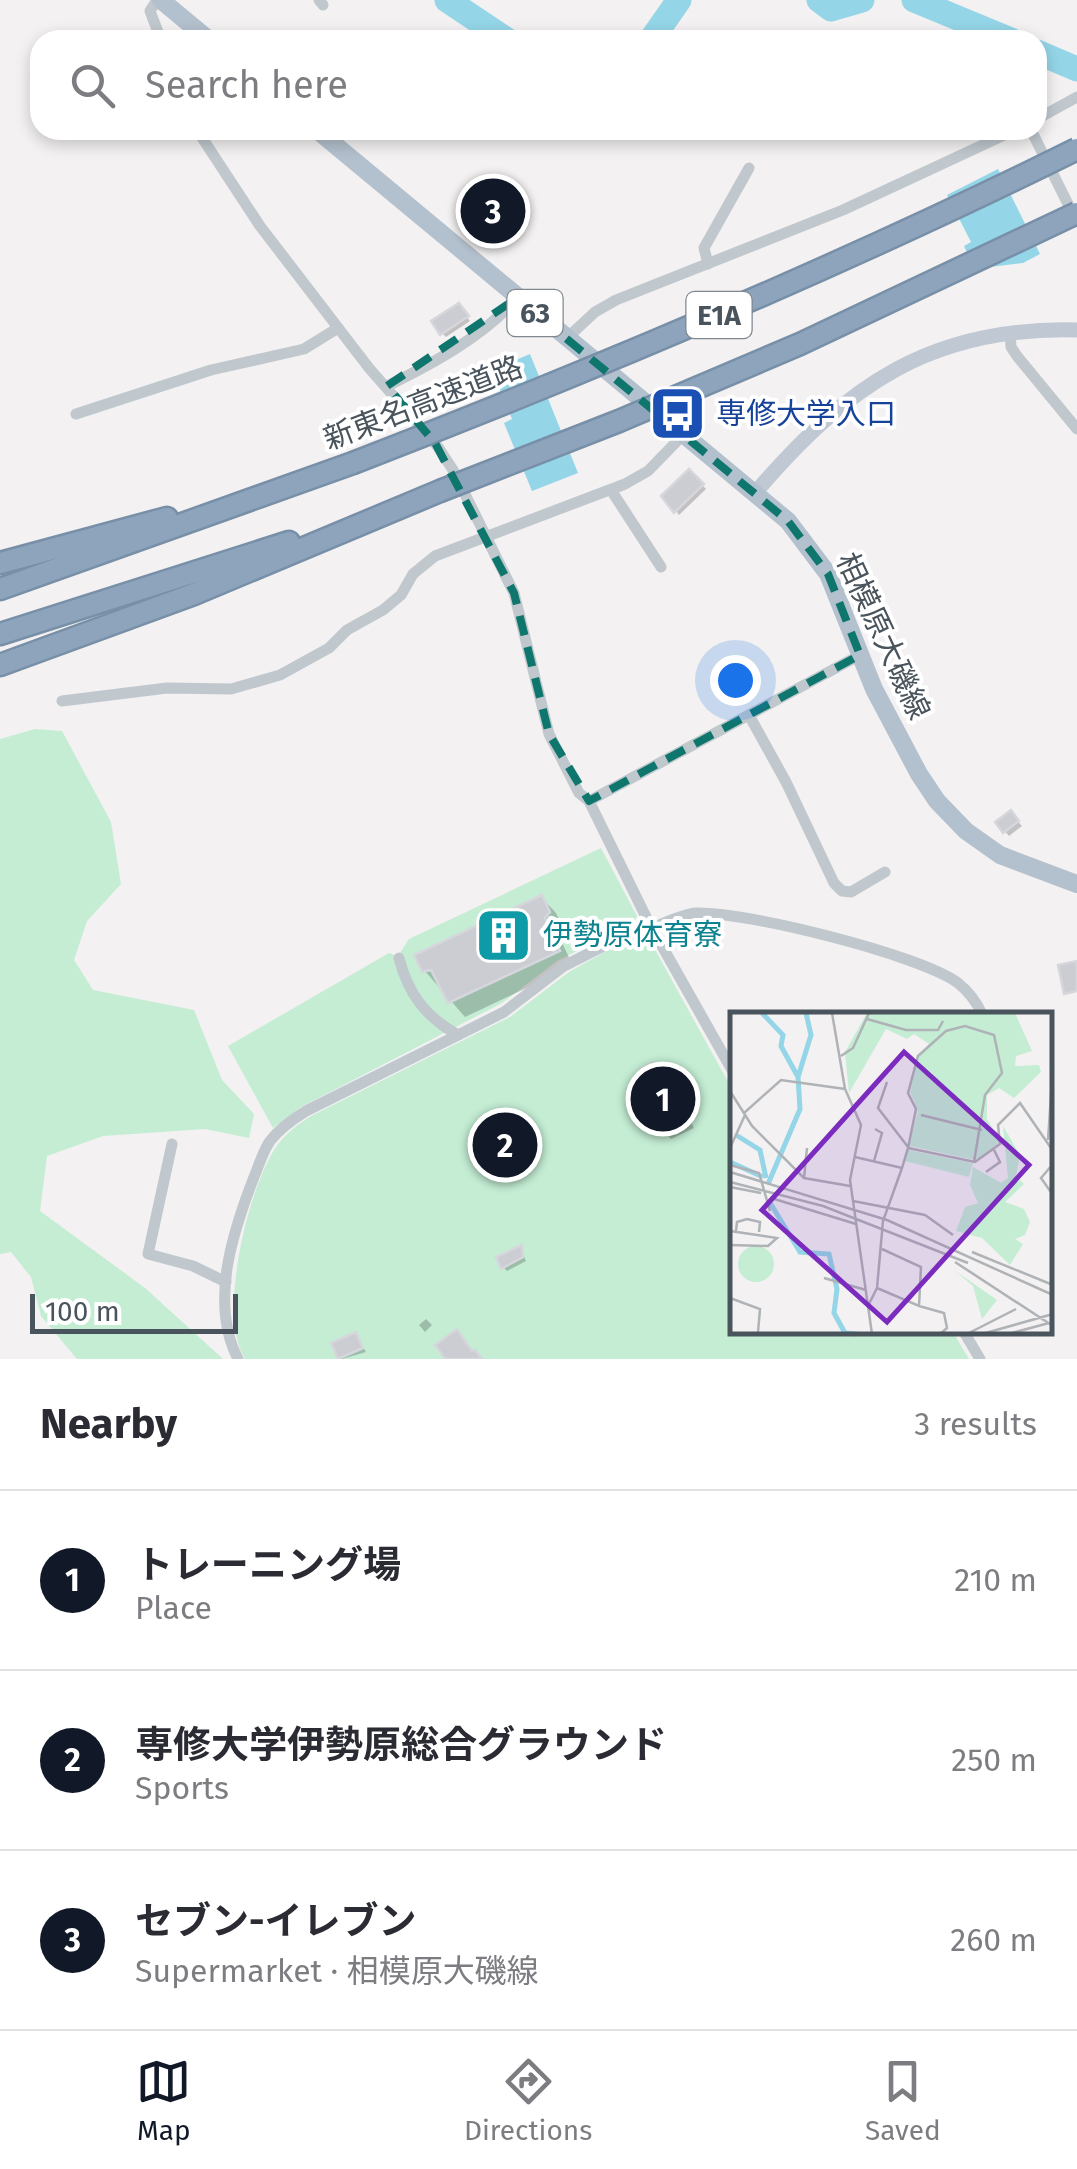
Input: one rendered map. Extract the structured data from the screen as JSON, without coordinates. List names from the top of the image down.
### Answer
{
  "streets": {
    "highway": ["E1A", "新東名高速道路"],
    "main road": ["63", "相模原大磯線"]
  },
  "places": {
    "bus stop": ["専修大学入口"],
    "building": ["伊勢原体育寮"]
  },
  "scale_bar": "100 m",
  "page": {
    "search": "Search here",
    "pins": ["3", "1", "2"],
    "scale": "100 m",
    "heading": ["Nearby", "3 results"],
    "list": [
      {
        "mark": "1",
        "name": "トレーニング場",
        "note": "Place",
        "value": "210 m"
      },
      {
        "mark": "2",
        "name": "専修大学伊勢原総合グラウンド",
        "note": "Sports",
        "value": "250 m"
      },
      {
        "mark": "3",
        "name": "セブン-イレブン",
        "note": "Supermarket · 相模原大磯線",
        "value": "260 m"
      }
    ],
    "nav": ["Map", "Directions", "Saved"]
  }
}
